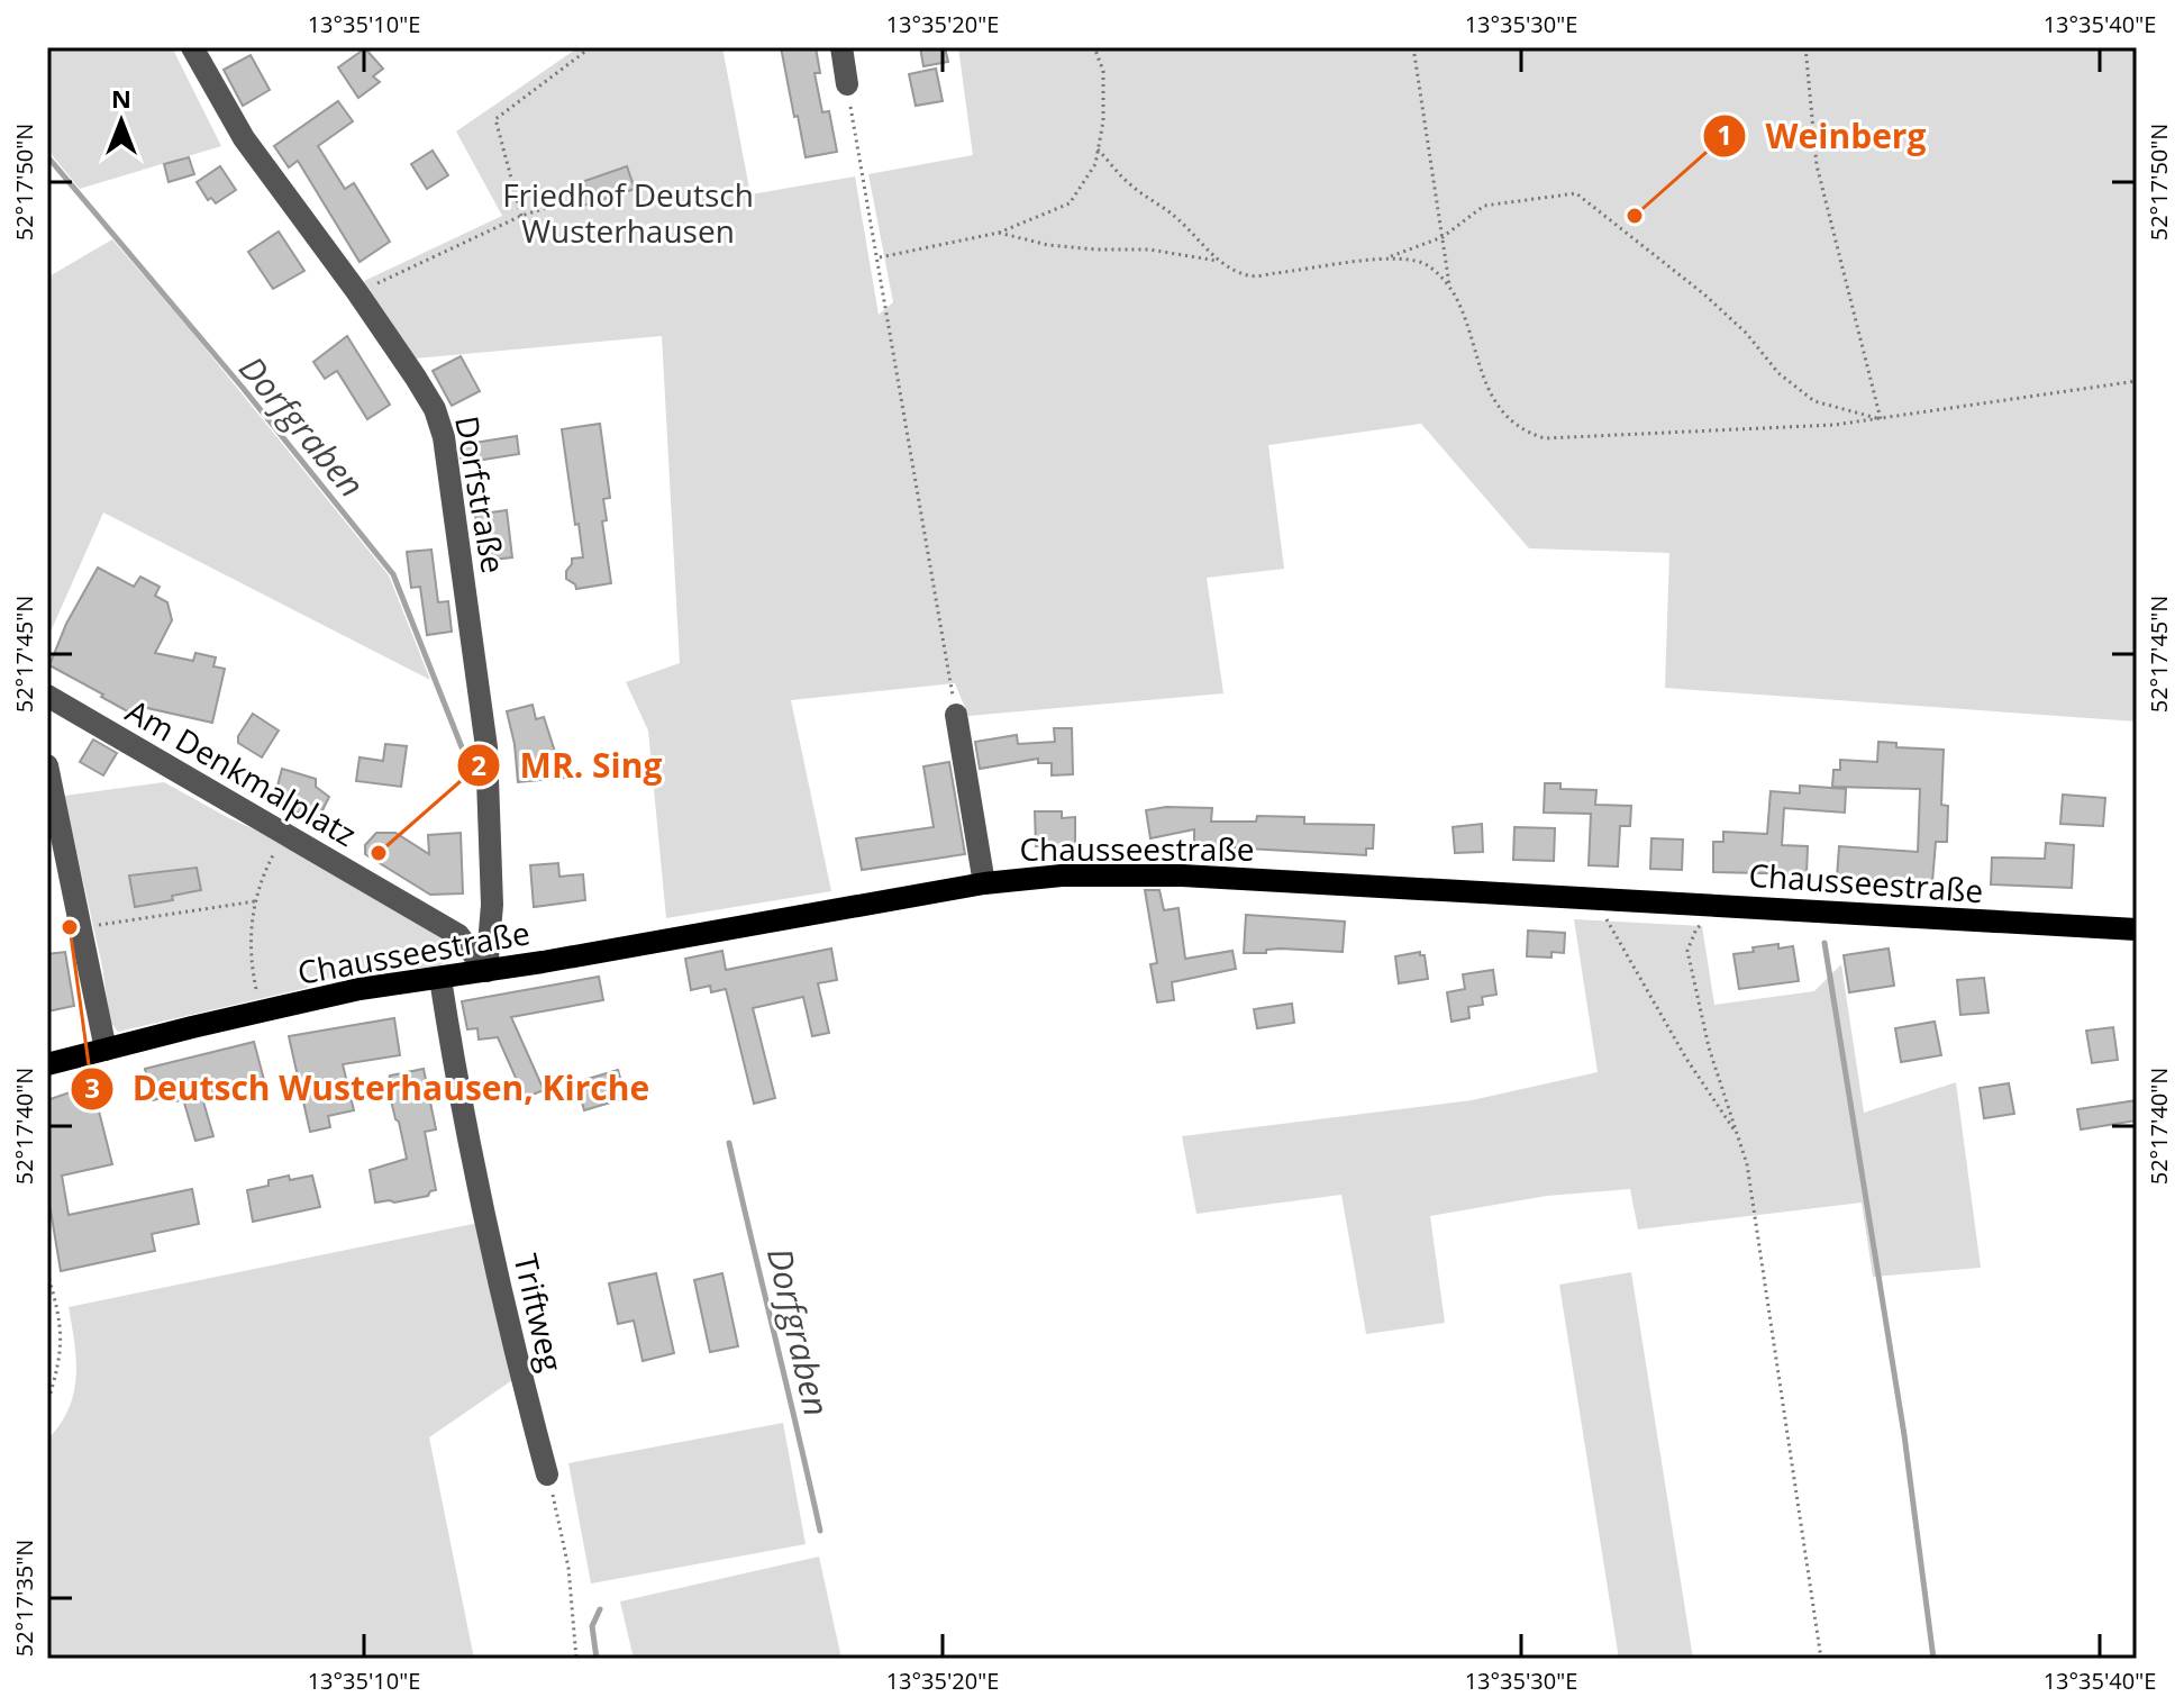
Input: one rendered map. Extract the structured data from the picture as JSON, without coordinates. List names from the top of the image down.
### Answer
{
  "streets": {
    "main road": ["Chausseestraße"],
    "street": ["Dorfstraße", "Am Denkmalplatz", "Triftweg"]
  },
  "crossings": [
    ["Dorfstraße", "Am Denkmalplatz"],
    ["Dorfstraße", "Chausseestraße"],
    ["Am Denkmalplatz", "Chausseestraße"],
    ["Chausseestraße", "Triftweg"]
  ],
  "water": ["Dorfgraben"],
  "parks": ["Friedhof Deutsch Wusterhausen"],
  "places": ["Weinberg", "MR. Sing", "Deutsch Wusterhausen, Kirche"],
  "north": "top",
  "coordinates": [
    "13°35'10\"E",
    "13°35'20\"E",
    "13°35'30\"E",
    "13°35'40\"E",
    "52°17'50\"N",
    "52°17'45\"N",
    "52°17'40\"N",
    "52°17'35\"N"
  ]
}
